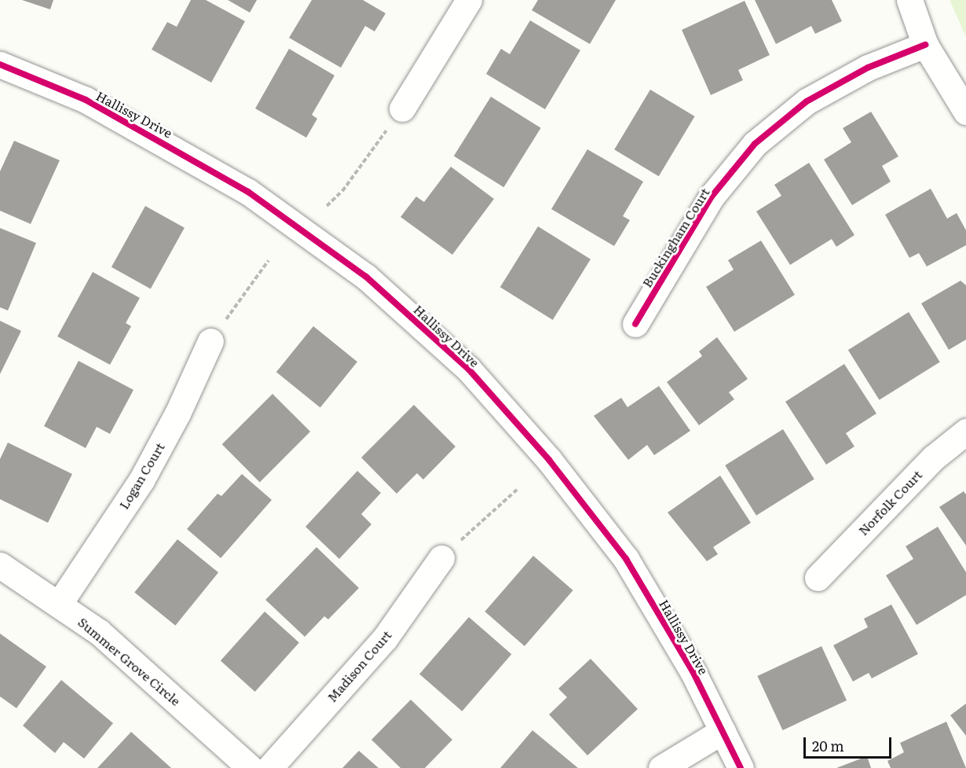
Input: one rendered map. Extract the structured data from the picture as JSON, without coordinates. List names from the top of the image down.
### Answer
{
  "streets": {
    "street": [
      "Hallissy Drive",
      "Buckingham Court",
      "Logan Court",
      "Norfolk Court",
      "Summer Grove Circle",
      "Madison Court"
    ]
  },
  "crossings": [
    ["Logan Court", "Summer Grove Circle"]
  ],
  "scale_bar": "20 m"
}
